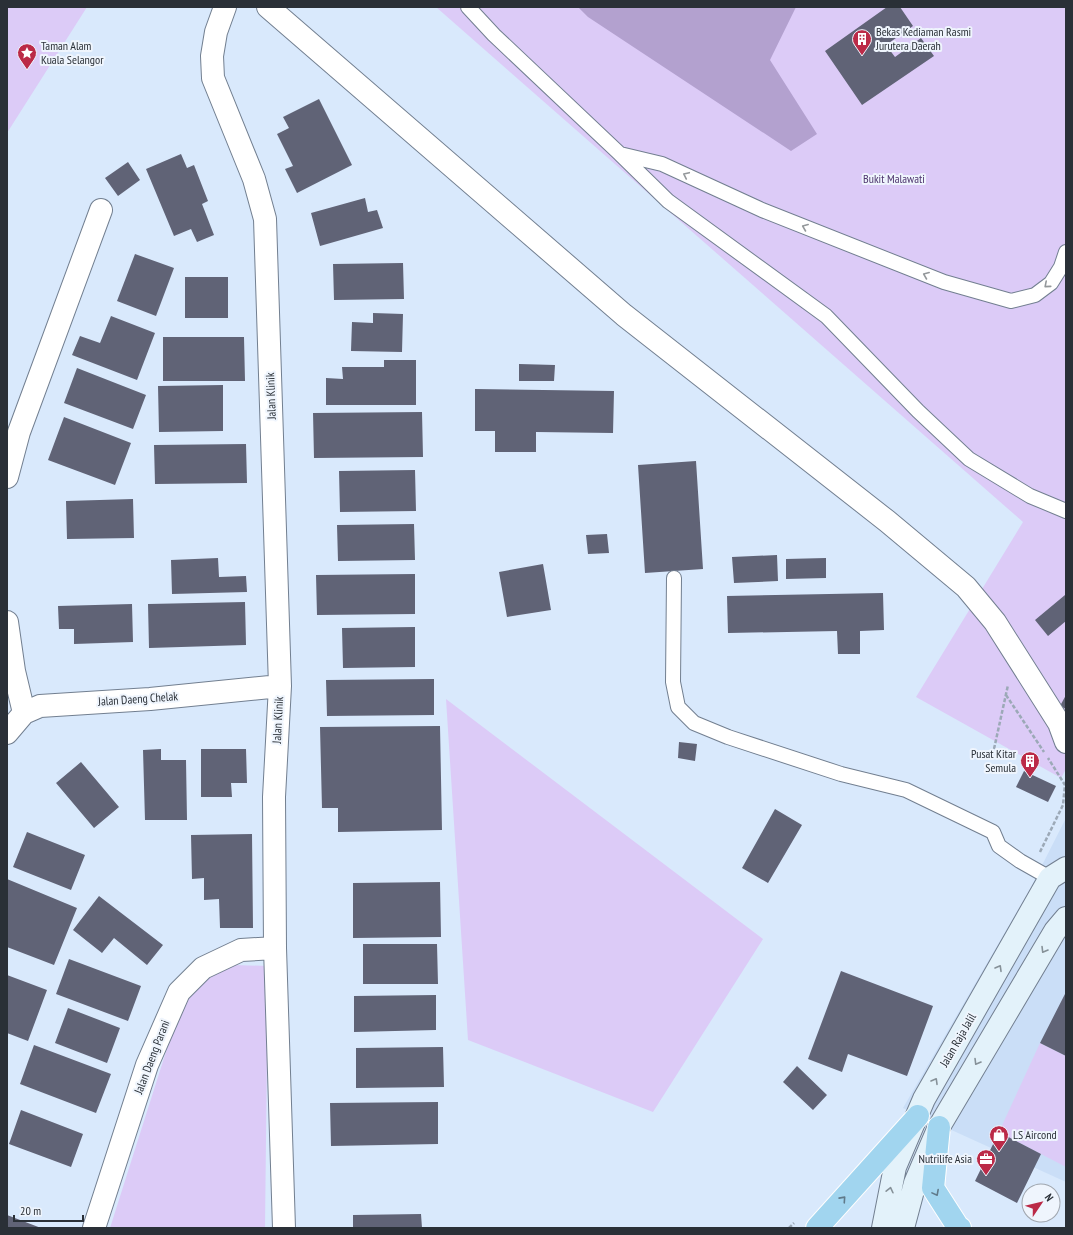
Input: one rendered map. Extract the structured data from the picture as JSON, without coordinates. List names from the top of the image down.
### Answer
{
  "streets": {
    "street": [
      "Jalan Klinik",
      "Jalan Daeng Chelak",
      "Jalan Raja Jalil",
      "Jalan Daeng Parani"
    ]
  },
  "crossings": [
    ["Jalan Klinik", "Jalan Daeng Chelak"],
    ["Jalan Klinik", "Jalan Daeng Parani"]
  ],
  "parks": ["Bukit Malawati"],
  "places": {
    "building": ["Bekas Kediaman Rasmi Jurutera Daerah", "Pusat Kitar Semula"],
    "place": ["Taman Alam Kuala Selangor"],
    "shop": ["LS Aircond"],
    "office": ["Nutrilife Asia"]
  },
  "scale_bar": "20 m",
  "north": "top right"
}
